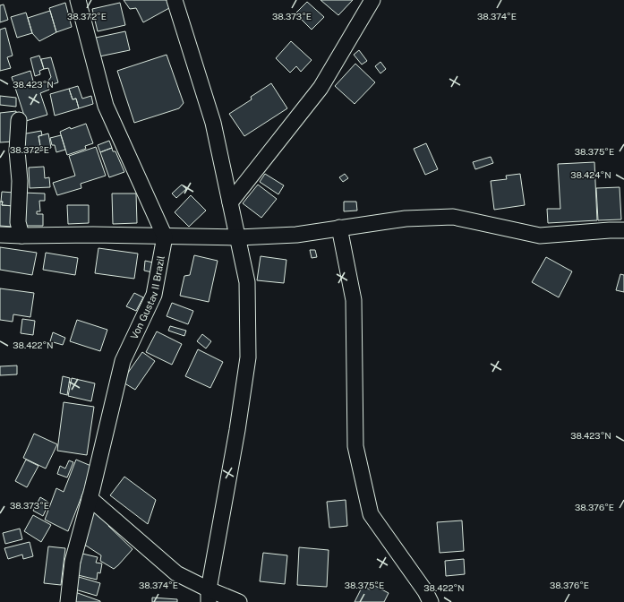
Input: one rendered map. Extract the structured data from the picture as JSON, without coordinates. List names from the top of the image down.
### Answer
{
  "streets": {
    "street": ["Von Gustav II Brazil"]
  },
  "coordinates": [
    "38.372°E",
    "38.373°E",
    "38.374°E",
    "38.423°N",
    "38.375°E",
    "38.424°N",
    "38.422°N",
    "38.376°E"
  ]
}
